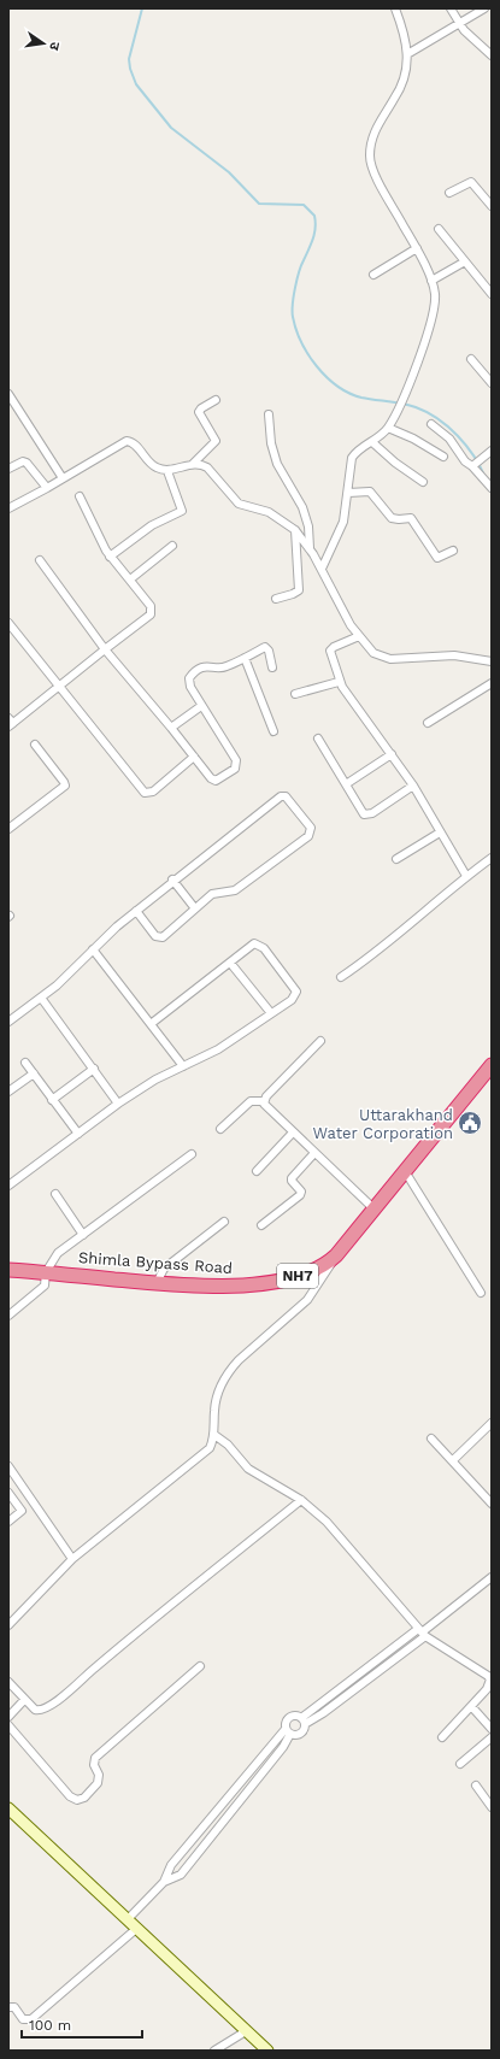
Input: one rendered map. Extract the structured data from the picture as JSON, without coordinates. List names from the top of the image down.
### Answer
{
  "streets": {
    "highway": ["Shimla Bypass Road", "NH7"]
  },
  "places": {
    "public building": ["Uttarakhand Water Corporation"]
  },
  "scale_bar": "100 m",
  "north": "right"
}
